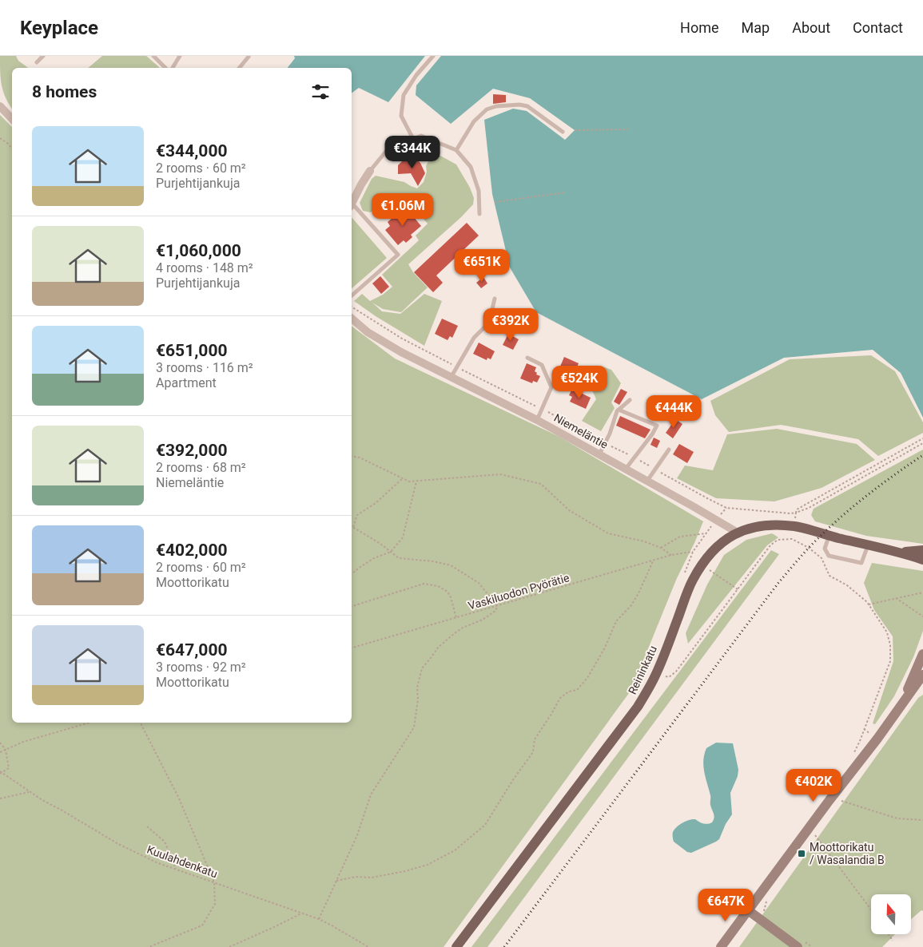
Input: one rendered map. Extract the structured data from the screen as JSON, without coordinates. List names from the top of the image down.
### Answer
{
  "streets": {
    "main road": ["Reininkatu"],
    "street": ["Niemeläntie"],
    "path": ["Vaskiluodon Pyörätie", "Kuulahdenkatu"]
  },
  "crossings": [
    ["Niemeläntie", "Reininkatu"]
  ],
  "places": {
    "transit": ["Moottorikatu / Wasalandia B"]
  },
  "north": "top",
  "page": {
    "header": "Keyplace",
    "nav": [
      "Home",
      "Map",
      "About",
      "Contact"
    ],
    "heading": "8 homes",
    "list": [
      {
        "name": "€344,000",
        "note": "2 rooms · 60 m² · Purjehtijankuja"
      },
      {
        "name": "€1,060,000",
        "note": "4 rooms · 148 m² · Purjehtijankuja"
      },
      {
        "name": "€651,000",
        "note": "3 rooms · 116 m² · Apartment"
      },
      {
        "name": "€392,000",
        "note": "2 rooms · 68 m² · Niemeläntie"
      },
      {
        "name": "€402,000",
        "note": "2 rooms · 60 m² · Moottorikatu"
      },
      {
        "name": "€647,000",
        "note": "3 rooms · 92 m² · Moottorikatu"
      }
    ],
    "price": [
      "€344K",
      "€1.06M",
      "€651K",
      "€392K",
      "€524K",
      "€444K",
      "€402K",
      "€647K"
    ]
  }
}
